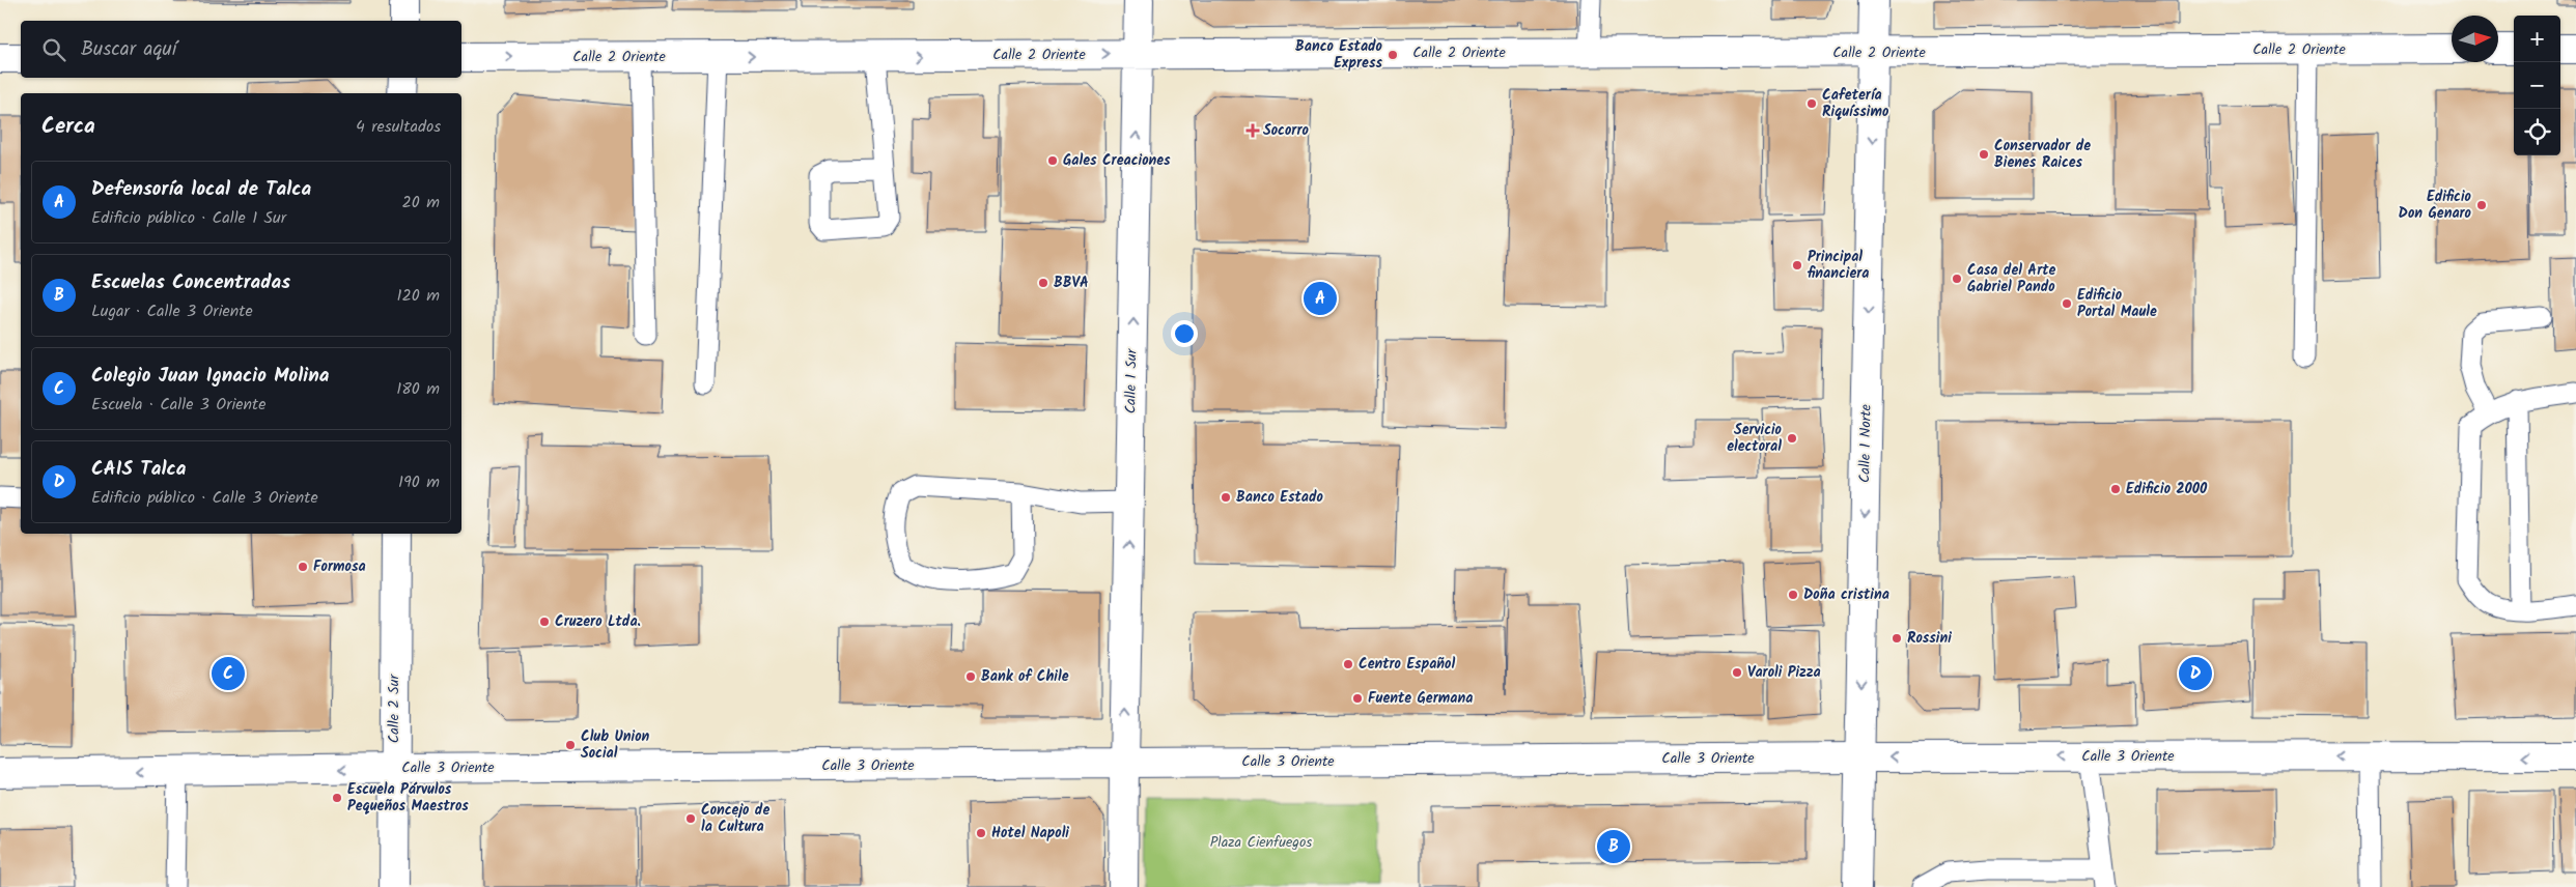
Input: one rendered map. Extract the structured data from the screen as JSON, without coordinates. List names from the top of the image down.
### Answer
{
  "streets": {
    "street": [
      "Calle 2 Oriente",
      "Calle 1 Sur",
      "Calle 1 Norte",
      "Calle 2 Sur",
      "Calle 3 Oriente"
    ]
  },
  "crossings": [
    ["Calle 2 Oriente", "Calle 1 Sur"],
    ["Calle 2 Oriente", "Calle 1 Norte"],
    ["Calle 1 Sur", "Calle 3 Oriente"],
    ["Calle 1 Norte", "Calle 3 Oriente"],
    ["Calle 2 Sur", "Calle 3 Oriente"]
  ],
  "one_way": ["Calle 1 Sur", "Calle 1 Norte", "Calle 3 Oriente"],
  "parks": ["Plaza Cienfuegos"],
  "places": {
    "other": [
      "Banco Estado Express",
      "Cafetería Riquíssimo",
      "Conservador de Bienes Raices",
      "Gales Creaciones",
      "Edificio Don Genaro",
      "Principal financiera",
      "Casa del Arte Gabriel Pando",
      "BBVA",
      "Edificio Portal Maule",
      "Servicio electoral",
      "Edificio 2000",
      "Banco Estado",
      "Formosa",
      "Doña cristina",
      "Cruzero Ltda.",
      "Rossini",
      "Centro Español",
      "Varoli Pizza",
      "Bank of Chile",
      "Fuente Germana",
      "Club Union Social",
      "Escuela Párvulos Pequeños Maestros",
      "Concejo de la Cultura",
      "Hotel Napoli"
    ],
    "health": ["Socorro"]
  },
  "north": "right",
  "page": {
    "map_buttons": ["+", "−"],
    "search": "Buscar aquí",
    "heading": ["Cerca", "4 resultados"],
    "list": [
      {
        "mark": "A",
        "name": "Defensoría local de Talca",
        "note": "Edificio público · Calle 1 Sur",
        "value": "20 m"
      },
      {
        "mark": "B",
        "name": "Escuelas Concentradas",
        "note": "Lugar · Calle 3 Oriente",
        "value": "120 m"
      },
      {
        "mark": "C",
        "name": "Colegio Juan Ignacio Molina",
        "note": "Escuela · Calle 3 Oriente",
        "value": "180 m"
      },
      {
        "mark": "D",
        "name": "CAIS Talca",
        "note": "Edificio público · Calle 3 Oriente",
        "value": "190 m"
      }
    ],
    "pins": [
      "A",
      "C",
      "D",
      "B"
    ]
  }
}
